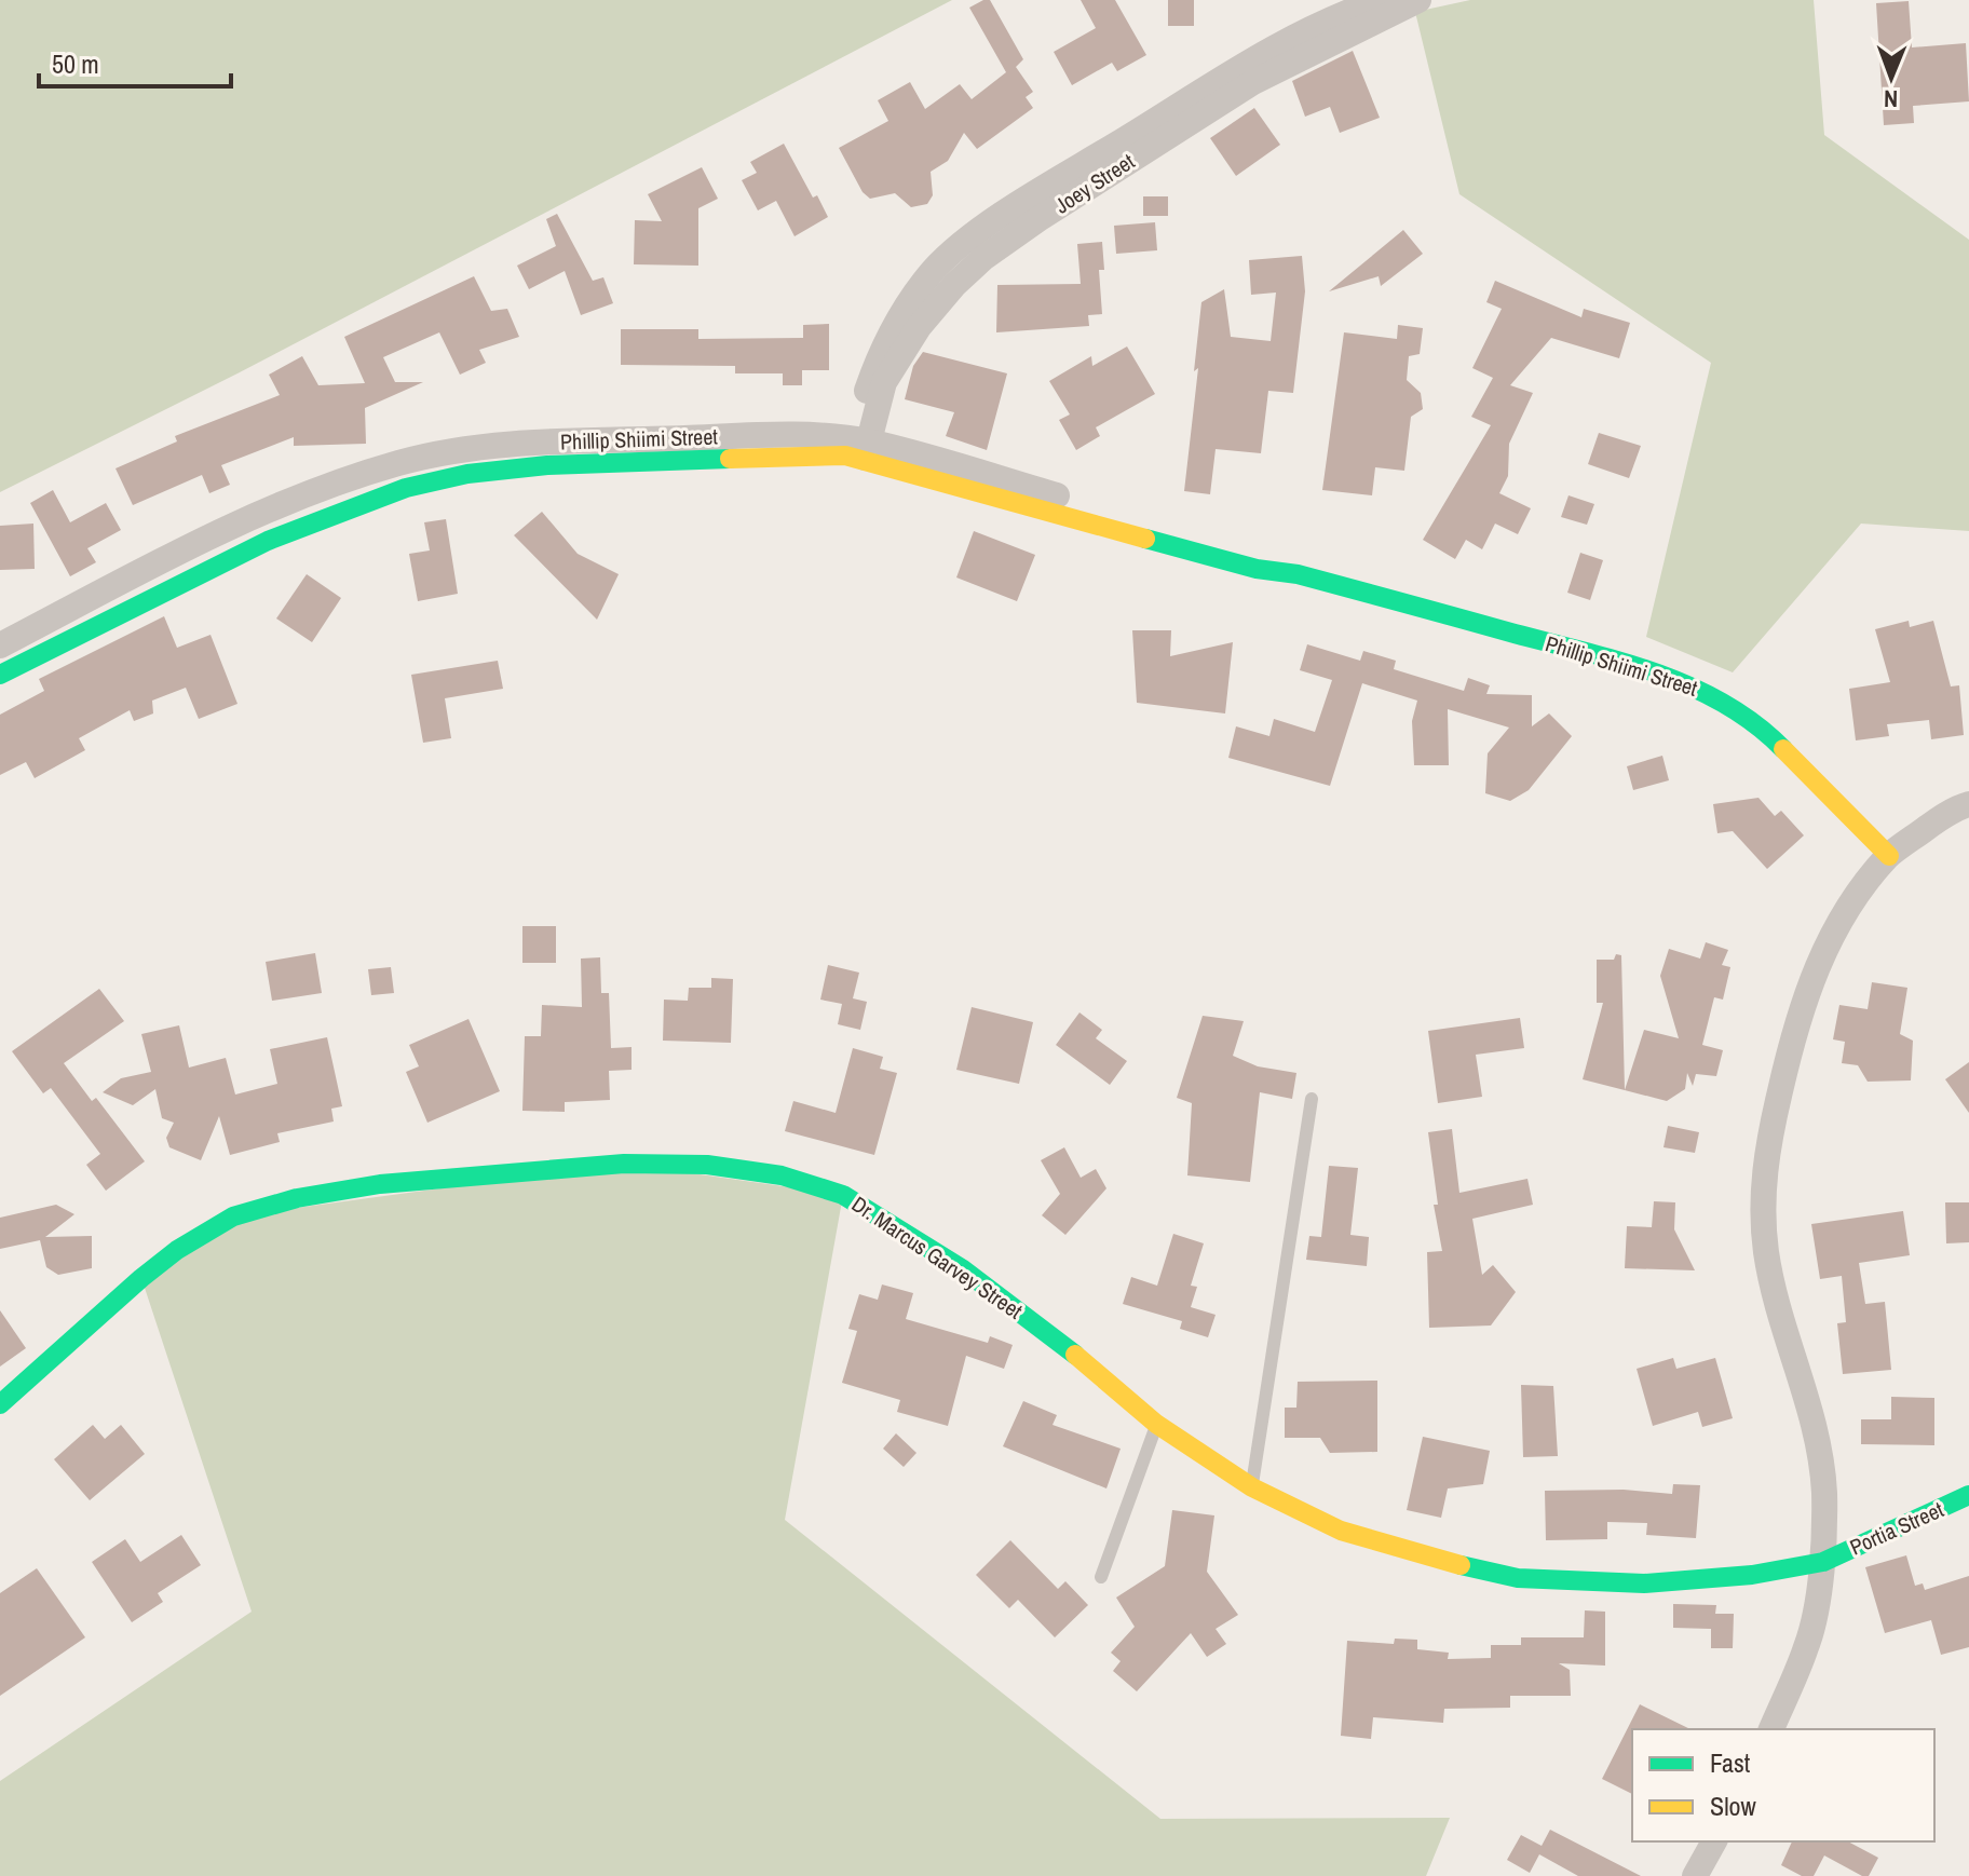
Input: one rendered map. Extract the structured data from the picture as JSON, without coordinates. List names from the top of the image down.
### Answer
{
  "streets": {
    "street": [
      "Joey Street",
      "Phillip Shiimi Street",
      "Dr. Marcus Garvey Street",
      "Portia Street"
    ]
  },
  "crossings": [
    ["Joey Street", "Phillip Shiimi Street"],
    ["Dr. Marcus Garvey Street", "Portia Street"]
  ],
  "legend": ["Fast", "Slow"],
  "scale_bar": "50 m",
  "north": "bottom"
}
